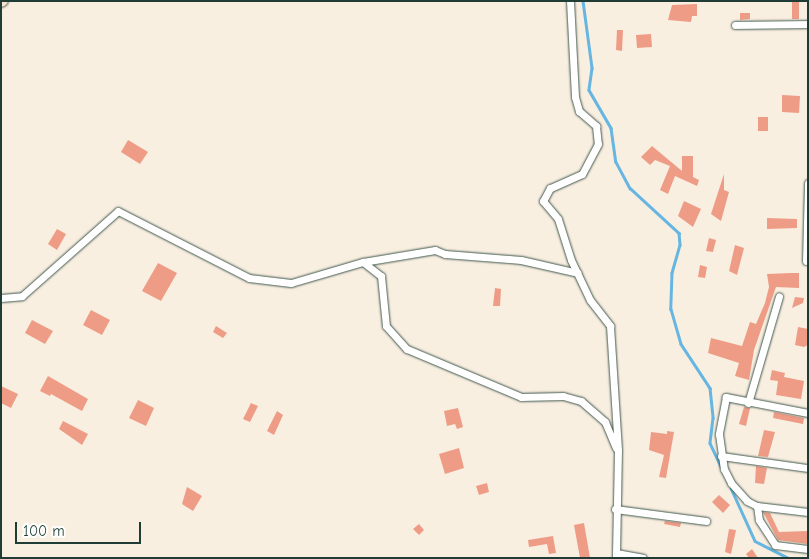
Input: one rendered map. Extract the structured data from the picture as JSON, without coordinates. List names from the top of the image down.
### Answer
{
  "scale_bar": "100 m"
}
